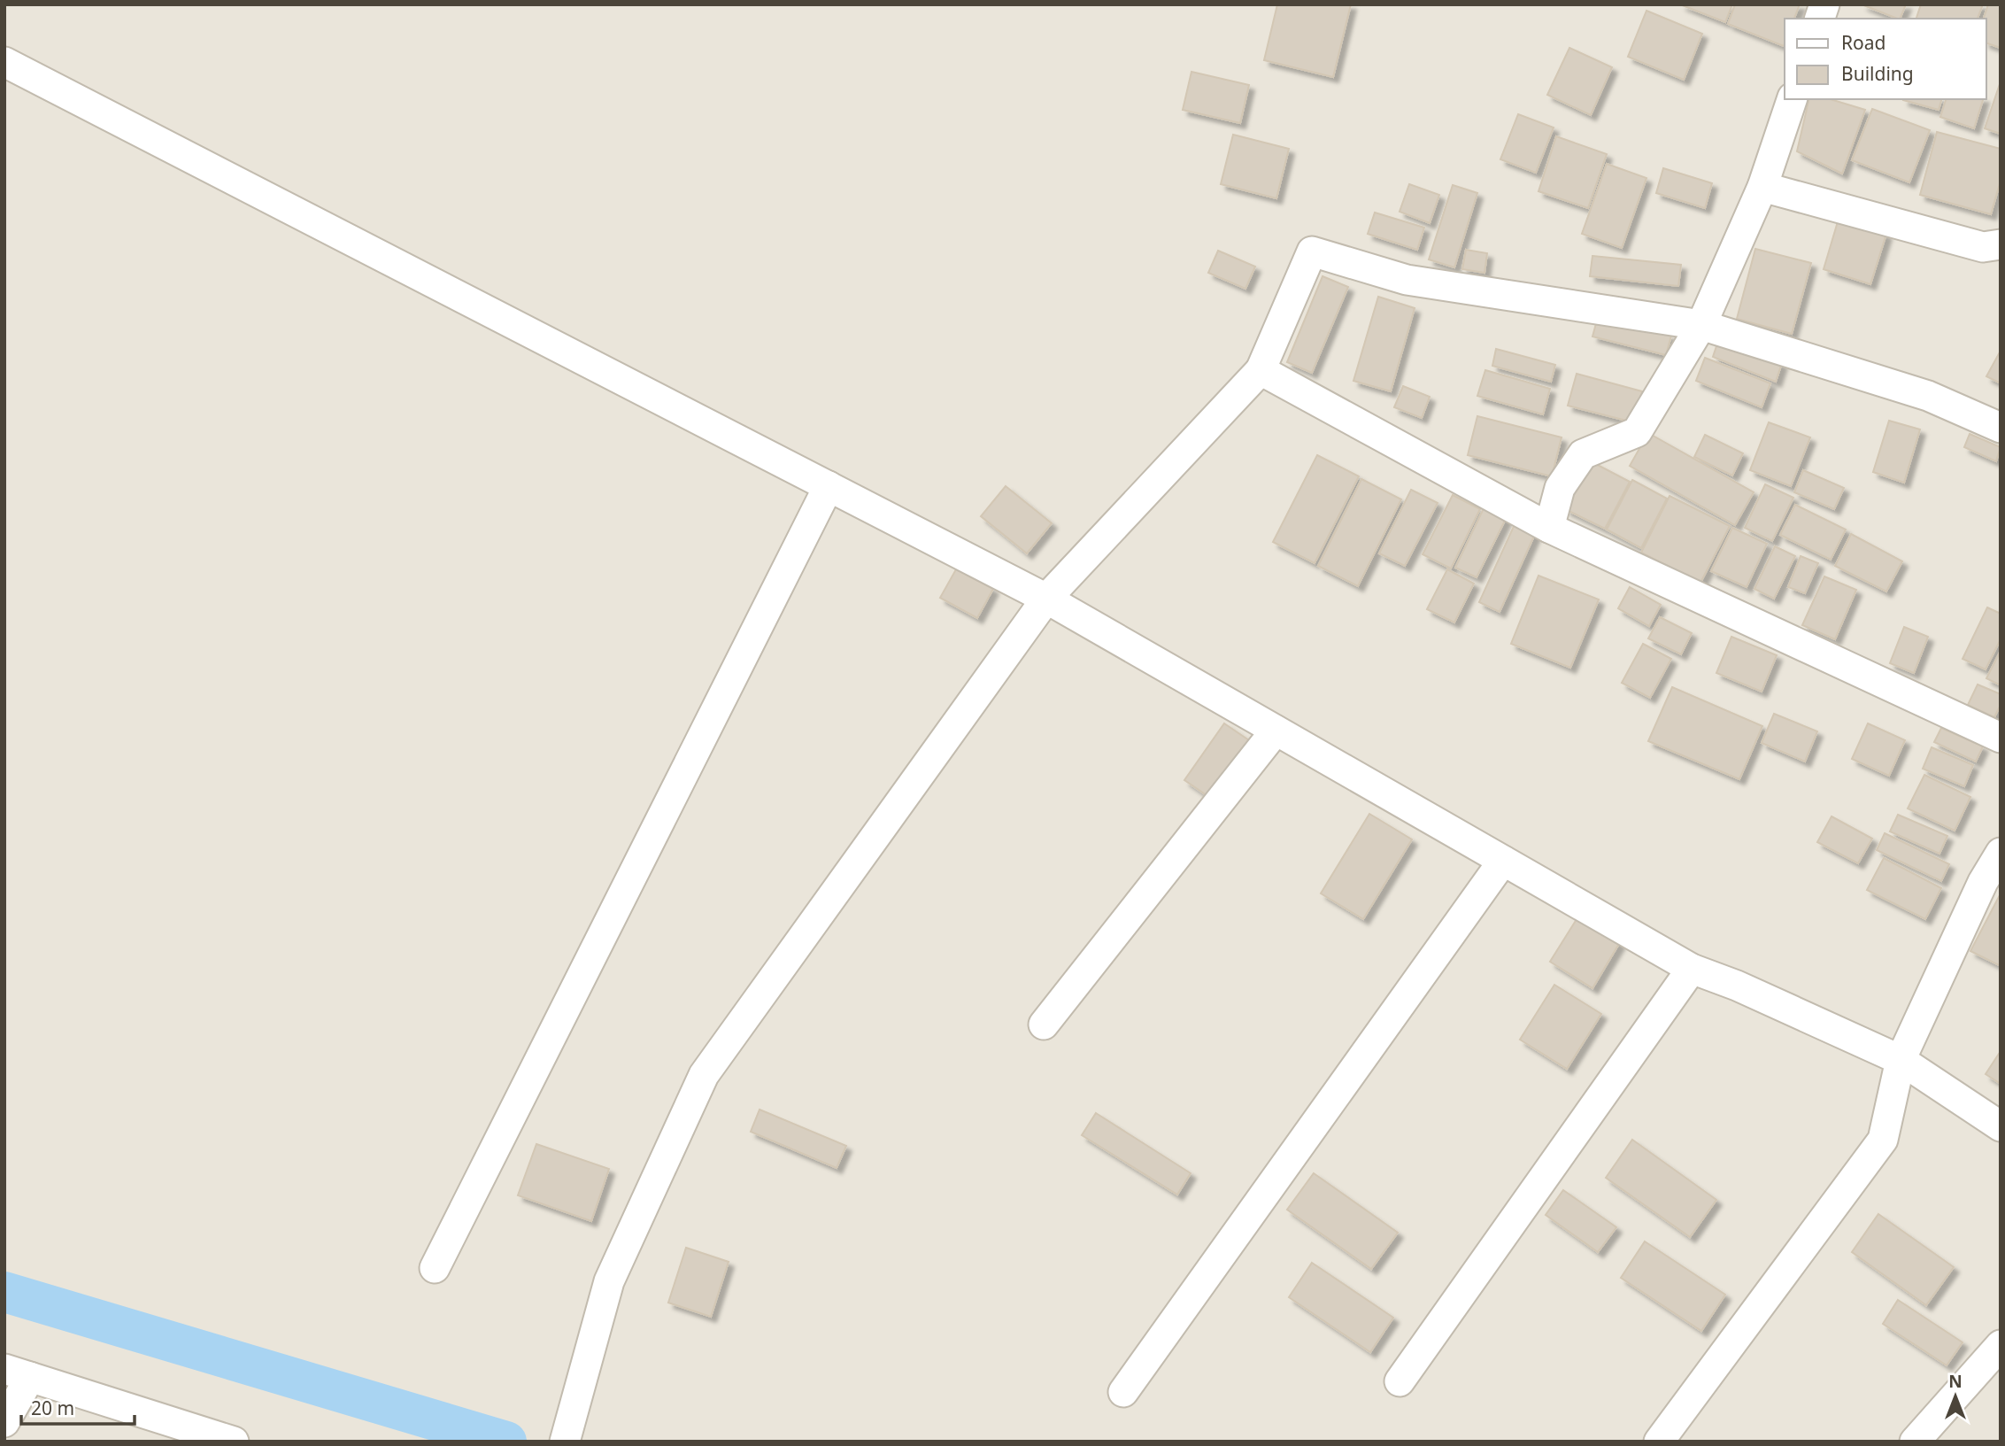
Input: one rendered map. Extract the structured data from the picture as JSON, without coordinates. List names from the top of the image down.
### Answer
{
  "legend": ["Road", "Building"],
  "scale_bar": "20 m",
  "north": "top"
}
